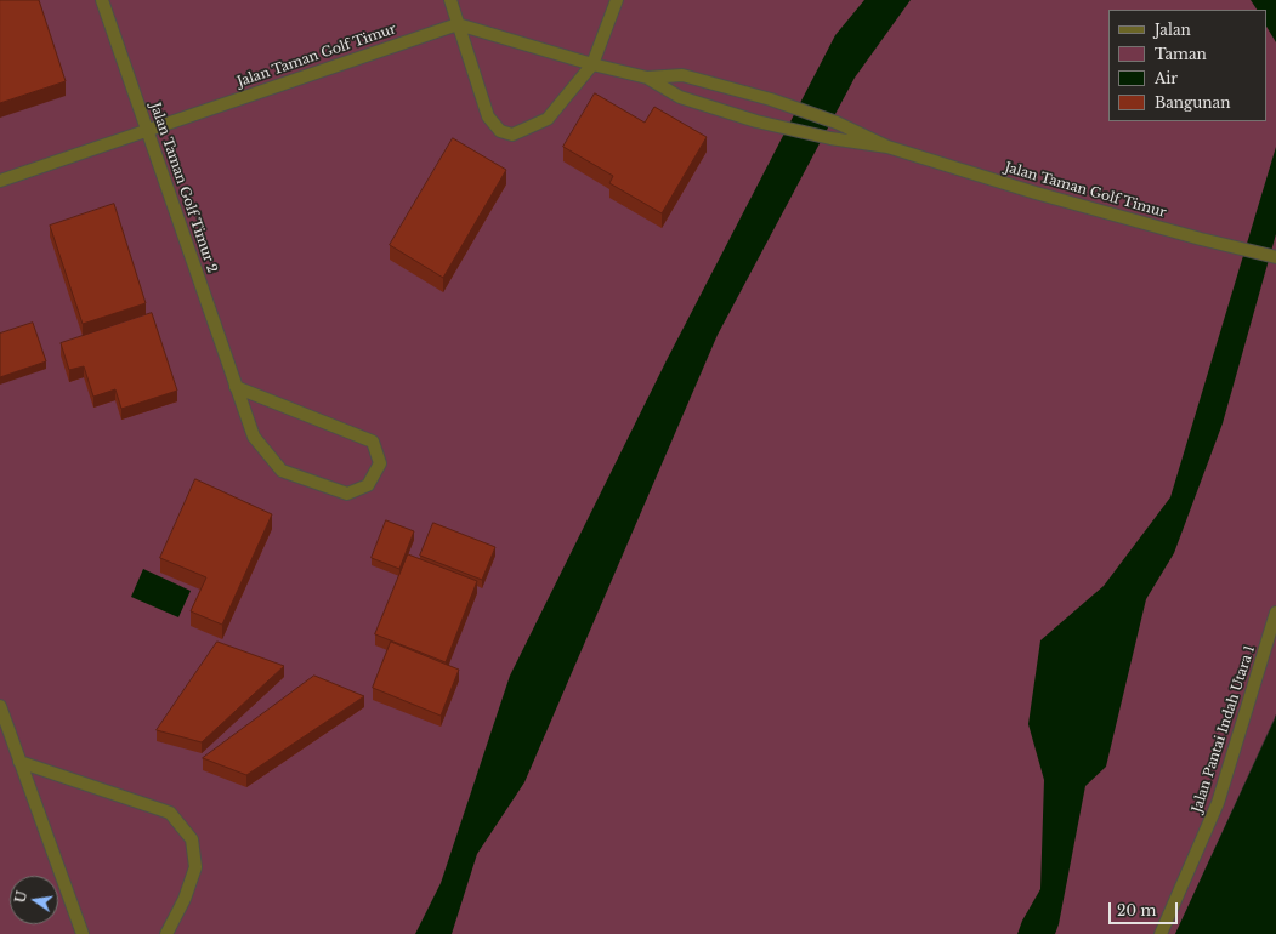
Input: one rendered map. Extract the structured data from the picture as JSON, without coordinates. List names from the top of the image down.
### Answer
{
  "streets": {
    "street": ["Jalan Taman Golf Timur", "Jalan Taman Golf Timur 2", "Jalan Pantai Indah Utara 1"]
  },
  "crossings": [
    ["Jalan Taman Golf Timur", "Jalan Taman Golf Timur 2"]
  ],
  "legend": [
    "Jalan",
    "Taman",
    "Air",
    "Bangunan"
  ],
  "scale_bar": "20 m",
  "north": "left"
}
